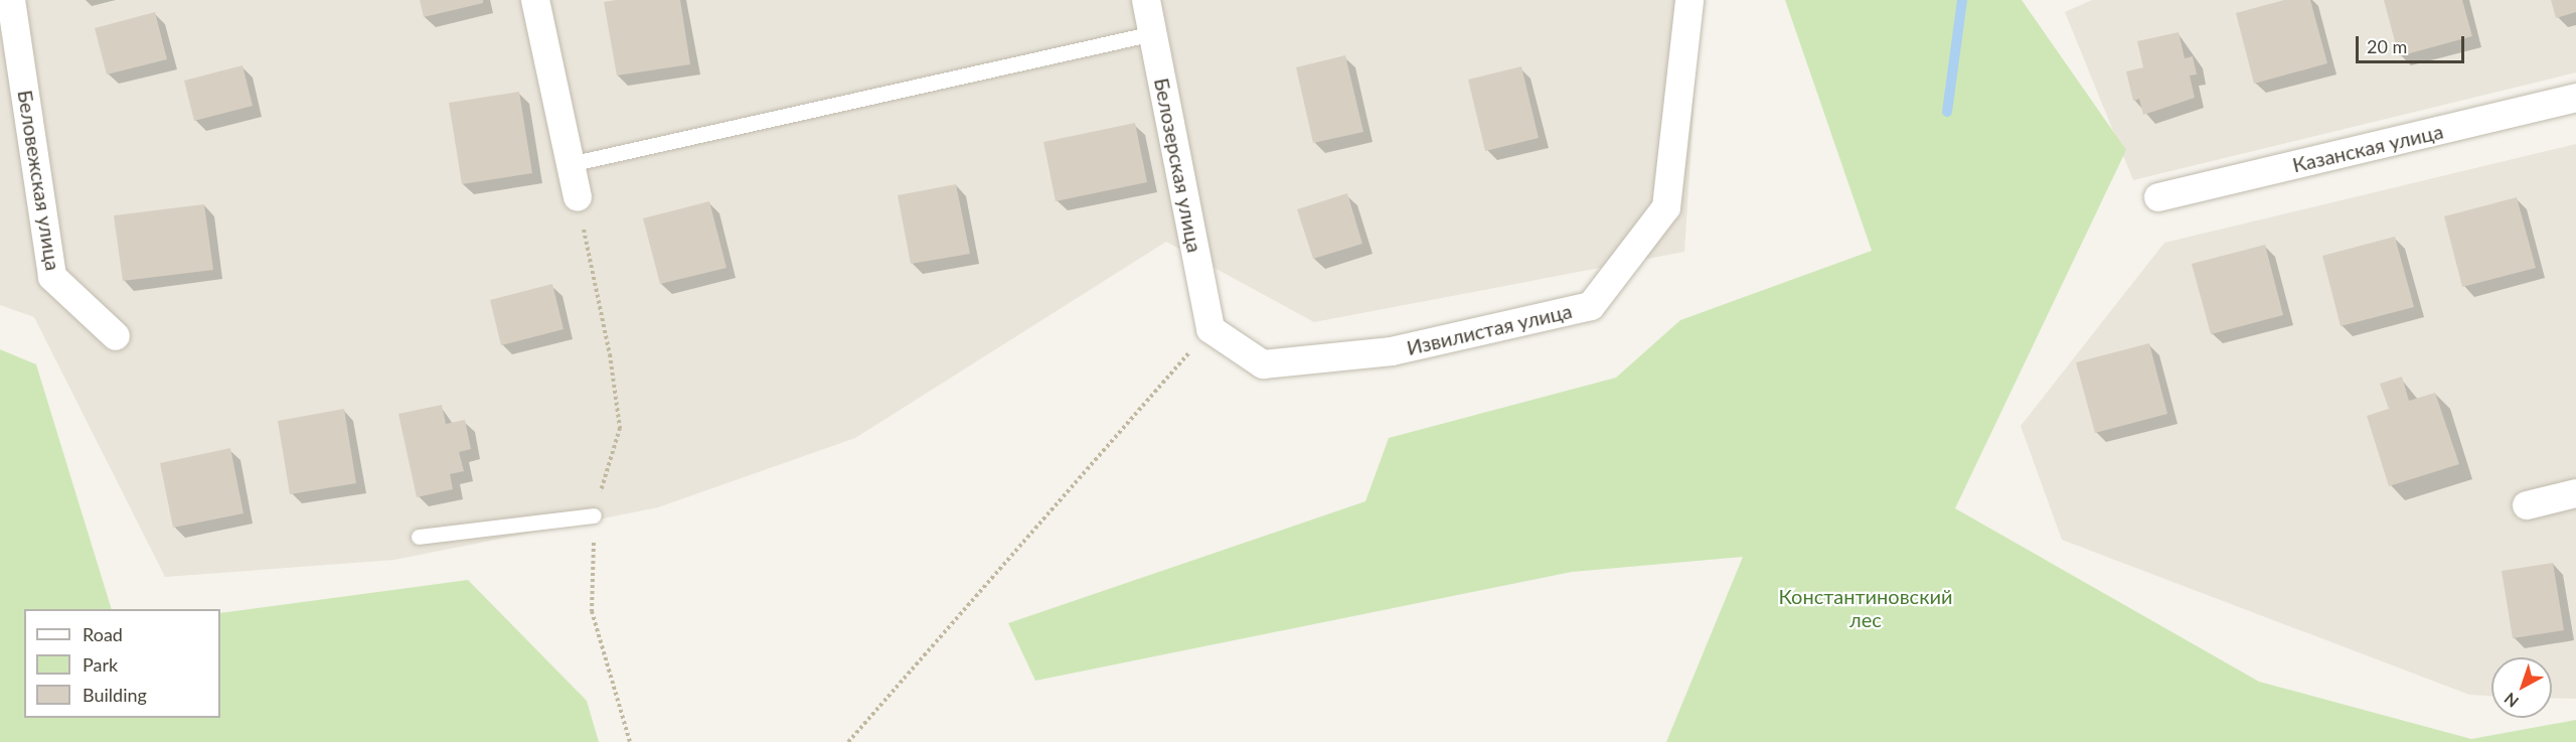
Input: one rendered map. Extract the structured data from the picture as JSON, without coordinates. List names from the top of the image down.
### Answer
{
  "streets": {
    "street": [
      "Казанская улица",
      "Белозерская улица",
      "Беловежская улица",
      "Извилистая улица"
    ]
  },
  "crossings": [
    ["Белозерская улица", "Извилистая улица"]
  ],
  "parks": ["Константиновский лес"],
  "legend": ["Road", "Park", "Building"],
  "scale_bar": "20 m",
  "north": "bottom left"
}
